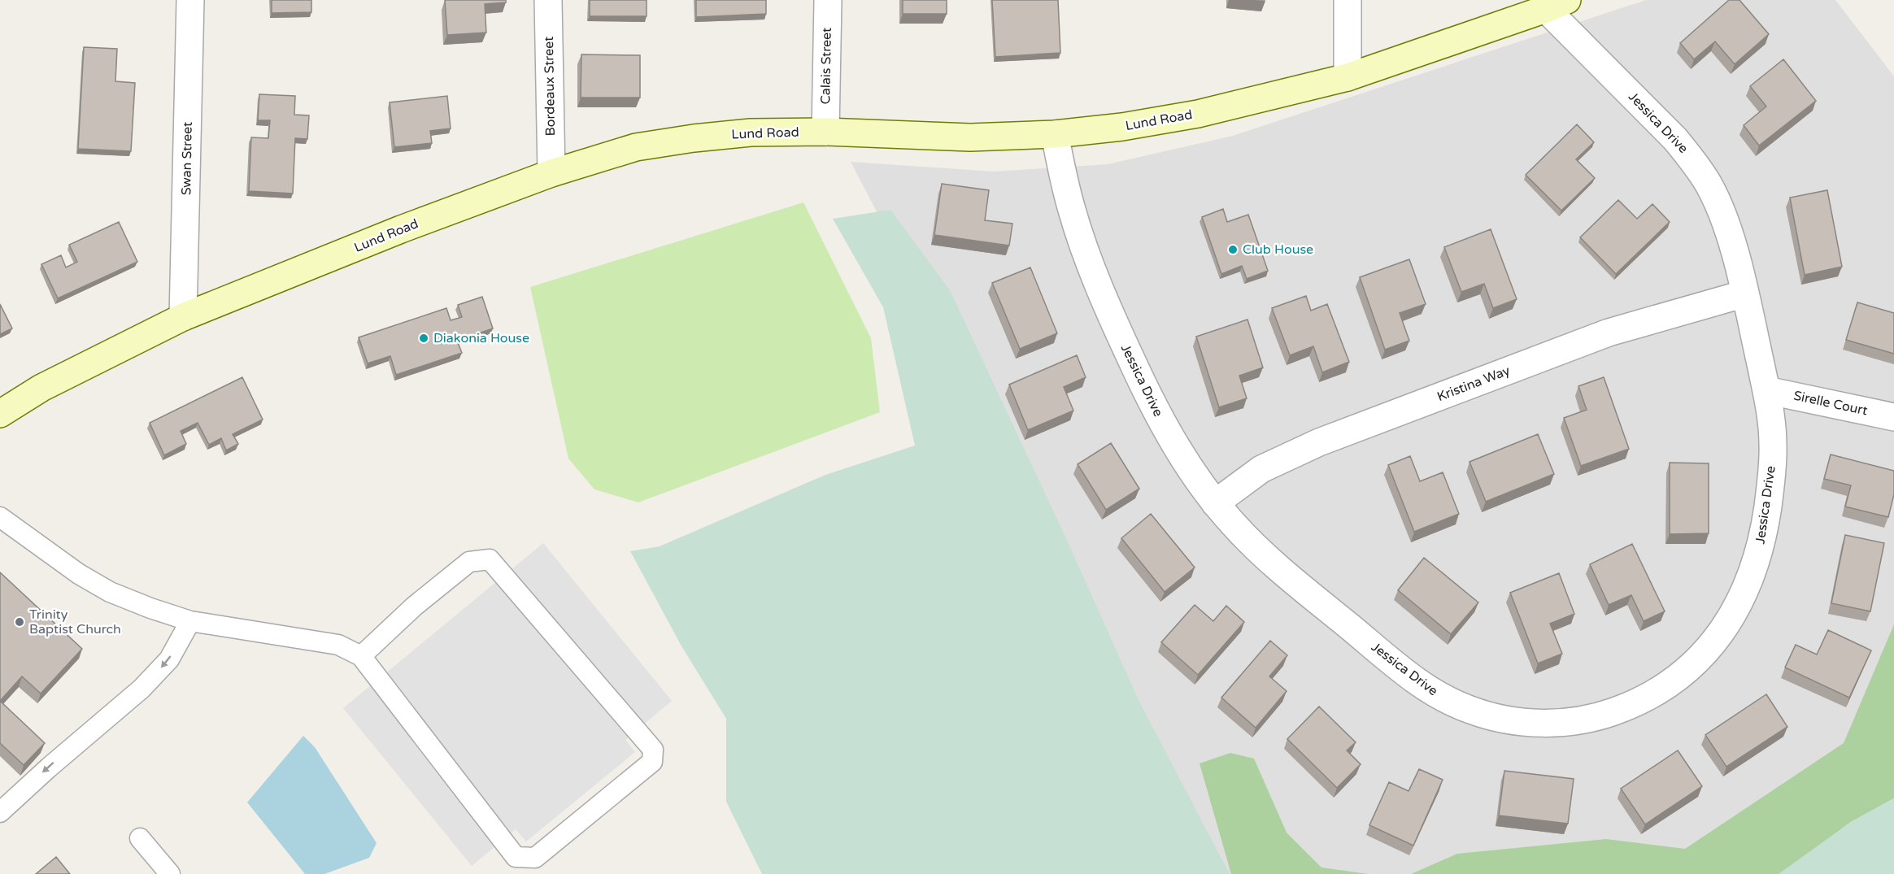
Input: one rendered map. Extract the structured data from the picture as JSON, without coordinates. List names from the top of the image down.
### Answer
{
  "streets": {
    "street": [
      "Calais Street",
      "Bordeaux Street",
      "Lund Road",
      "Jessica Drive",
      "Swan Street",
      "Kristina Way",
      "Sirelle Court"
    ]
  },
  "crossings": [
    ["Calais Street", "Lund Road"],
    ["Bordeaux Street", "Lund Road"],
    ["Lund Road", "Jessica Drive"],
    ["Lund Road", "Swan Street"],
    ["Jessica Drive", "Kristina Way"],
    ["Jessica Drive", "Sirelle Court"]
  ],
  "places": ["Club House", "Diakonia House", "Trinity Baptist Church"]
}
